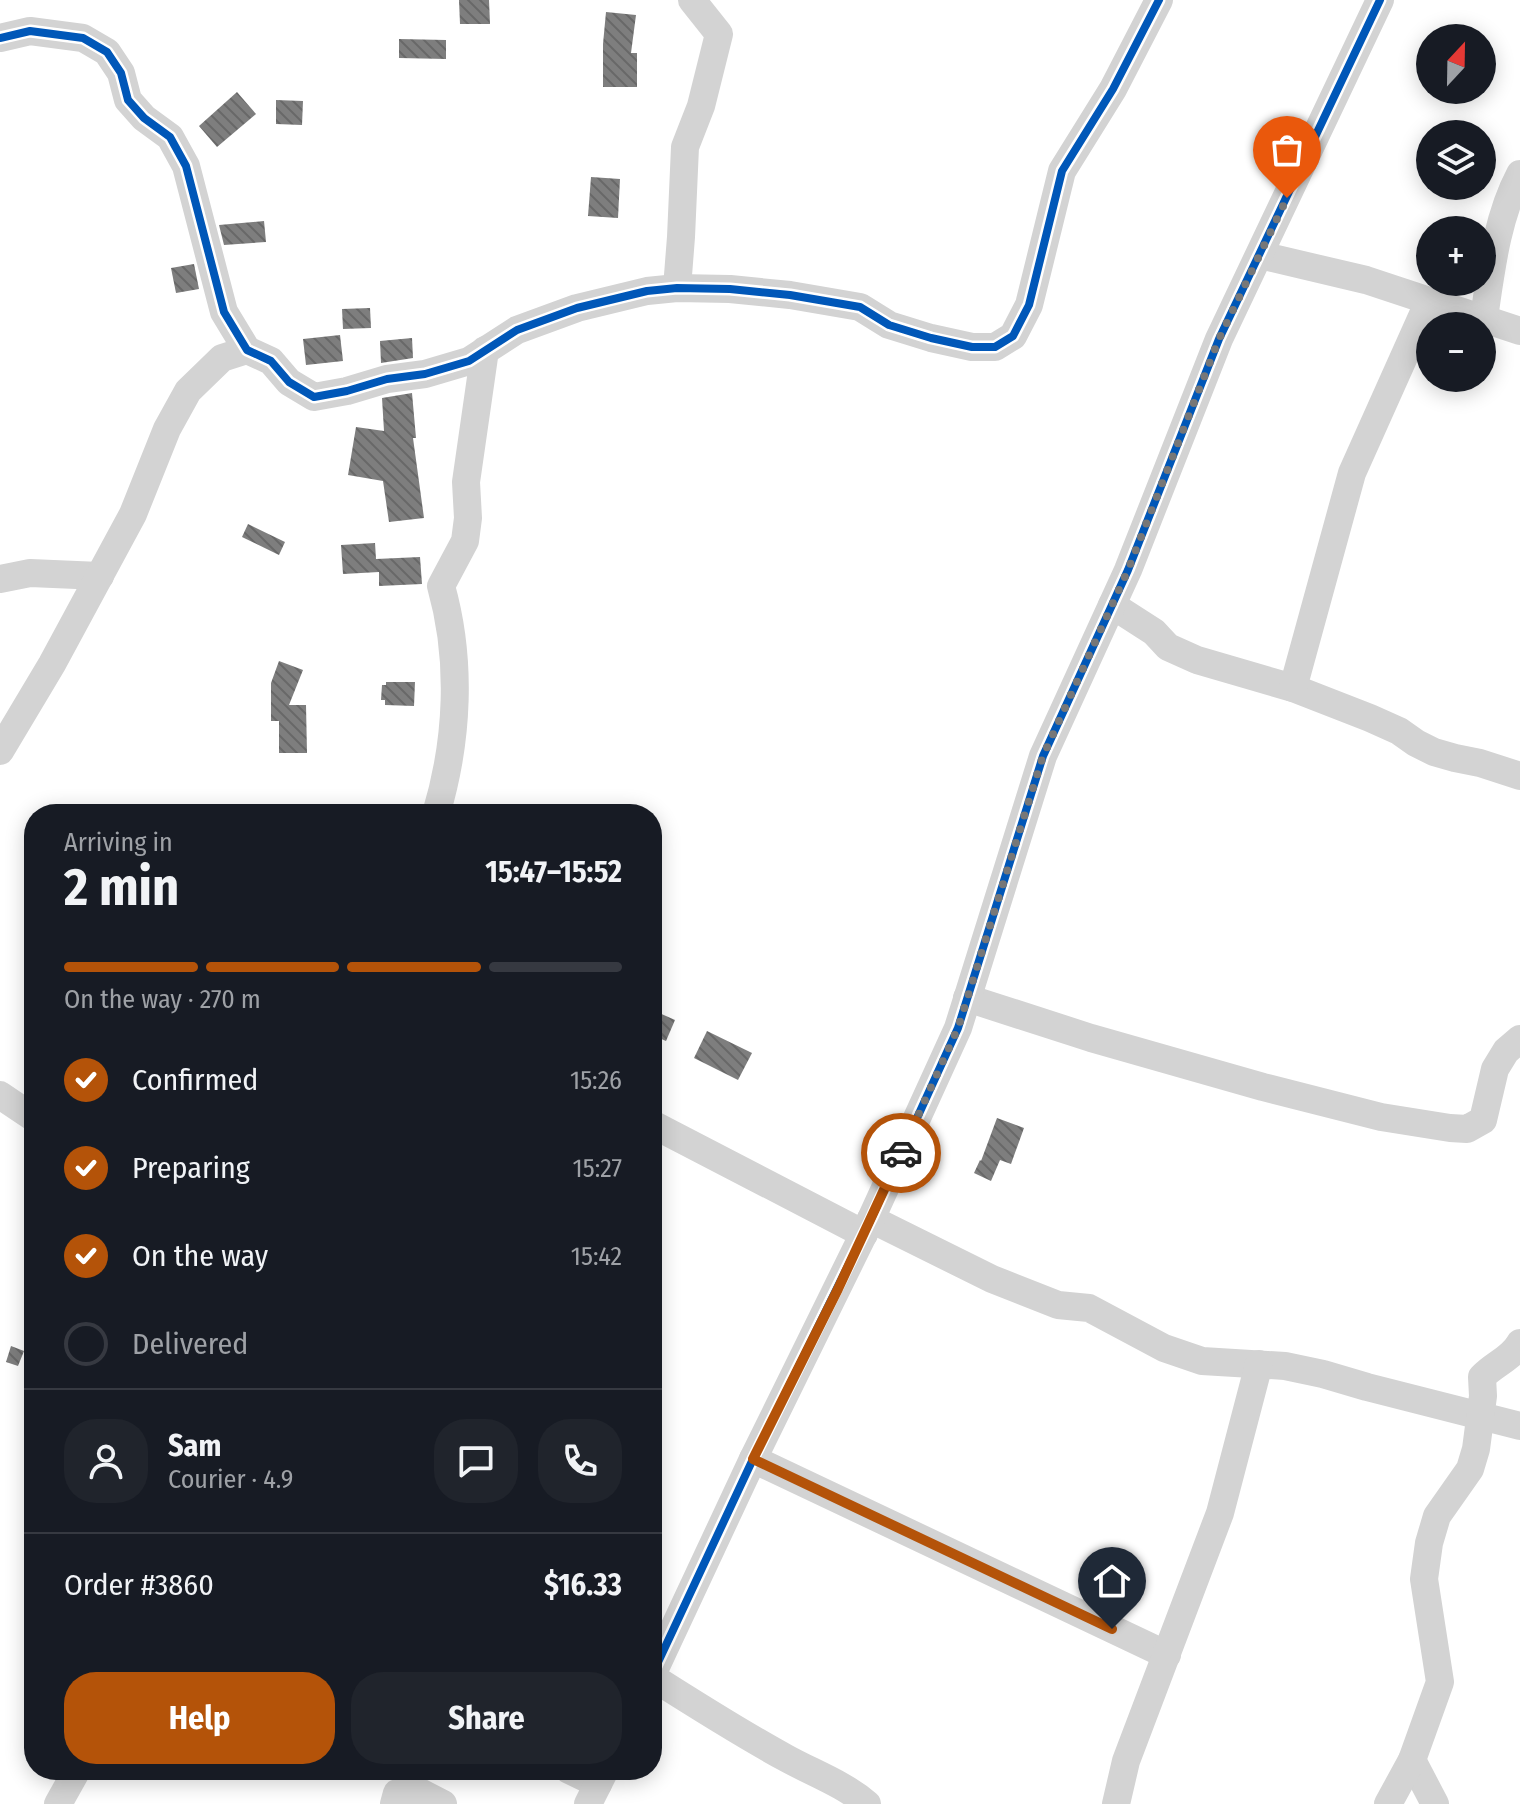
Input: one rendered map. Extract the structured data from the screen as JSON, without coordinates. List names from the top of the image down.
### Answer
{
  "north": "top",
  "page": {
    "map_buttons": ["+", "−"],
    "heading": ["2 min", "Arriving in", "15:47–15:52"],
    "panel": [
      "Sam",
      "Courier · 4.9",
      "Order #3860",
      "$16.33"
    ],
    "bar": "On the way · 270 m",
    "list": [
      ["Confirmed", "15:26"],
      ["Preparing", "15:27"],
      ["On the way", "15:42"],
      "Delivered"
    ],
    "buttons": ["Help", "Share"]
  }
}
